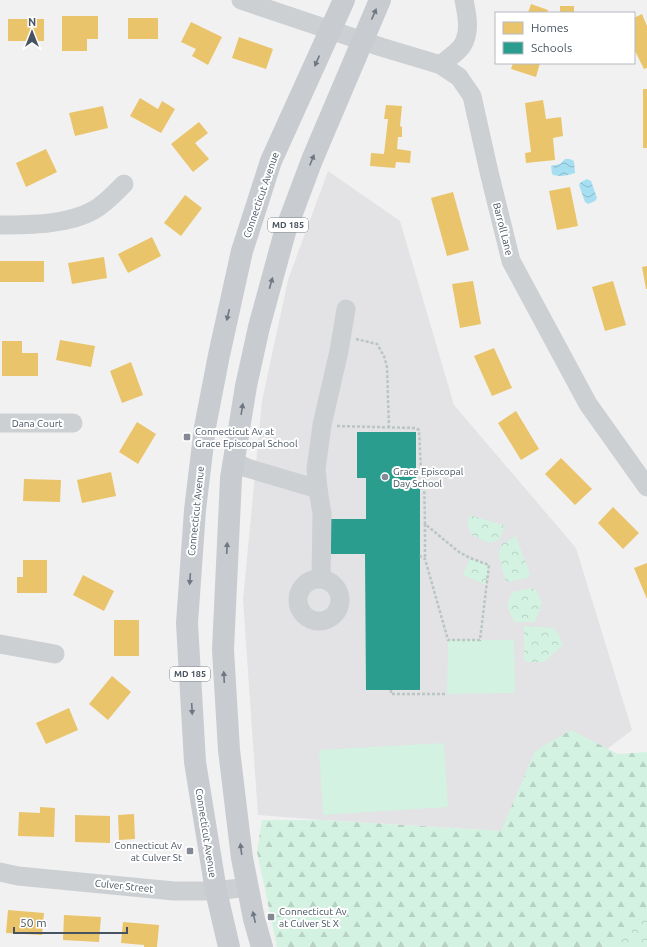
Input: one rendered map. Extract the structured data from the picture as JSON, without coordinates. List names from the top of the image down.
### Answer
{
  "streets": {
    "main road": ["Connecticut Avenue", "MD 185"],
    "street": ["Barroll Lane", "Dana Court", "Culver Street"]
  },
  "crossings": [
    ["Connecticut Avenue", "Barroll Lane"],
    ["Connecticut Avenue", "Culver Street"],
    ["MD 185", "Barroll Lane"],
    ["MD 185", "Culver Street"]
  ],
  "places": {
    "transit": ["Connecticut Av at Grace Episcopal School", "Connecticut Av at Culver St", "Connecticut Av at Culver St X"],
    "other": ["Grace Episcopal Day School"]
  },
  "legend": ["Homes", "Schools"],
  "scale_bar": "50 m",
  "north": "top"
}
